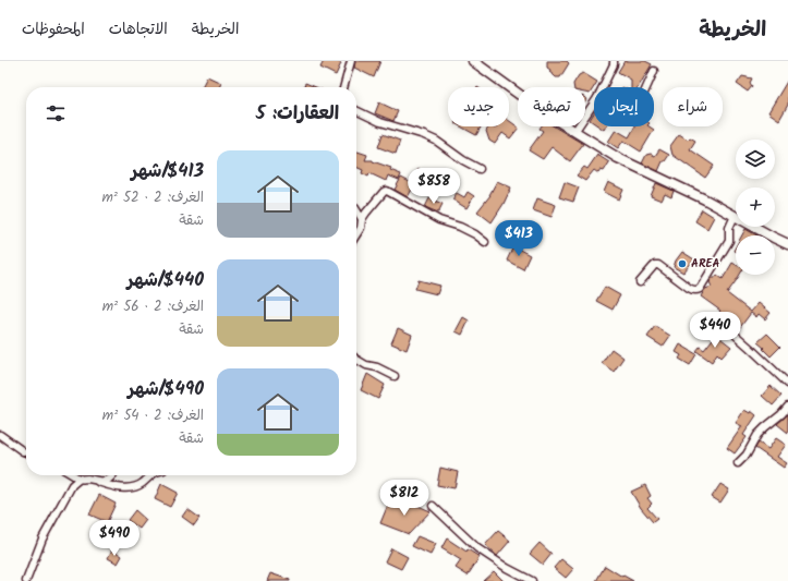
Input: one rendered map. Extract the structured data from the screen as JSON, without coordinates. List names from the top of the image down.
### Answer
{
  "places": ["AREA"],
  "page": {
    "header": "الخريطة",
    "nav": ["الخريطة", "الاتجاهات", "المحفوظات"],
    "chip": [
      "شراء",
      "إيجار",
      "تصفية",
      "جديد"
    ],
    "heading": "العقارات: 5",
    "map_buttons": ["+", "−"],
    "list": [
      {
        "name": "$413/شهر",
        "note": "الغرف: 2 · 52 m² · شقة"
      },
      {
        "name": "$440/شهر",
        "note": "الغرف: 2 · 56 m² · شقة"
      },
      {
        "name": "$490/شهر",
        "note": "الغرف: 2 · 54 m² · شقة"
      }
    ],
    "price": [
      "$858",
      "$413",
      "$440",
      "$812",
      "$490"
    ]
  }
}
